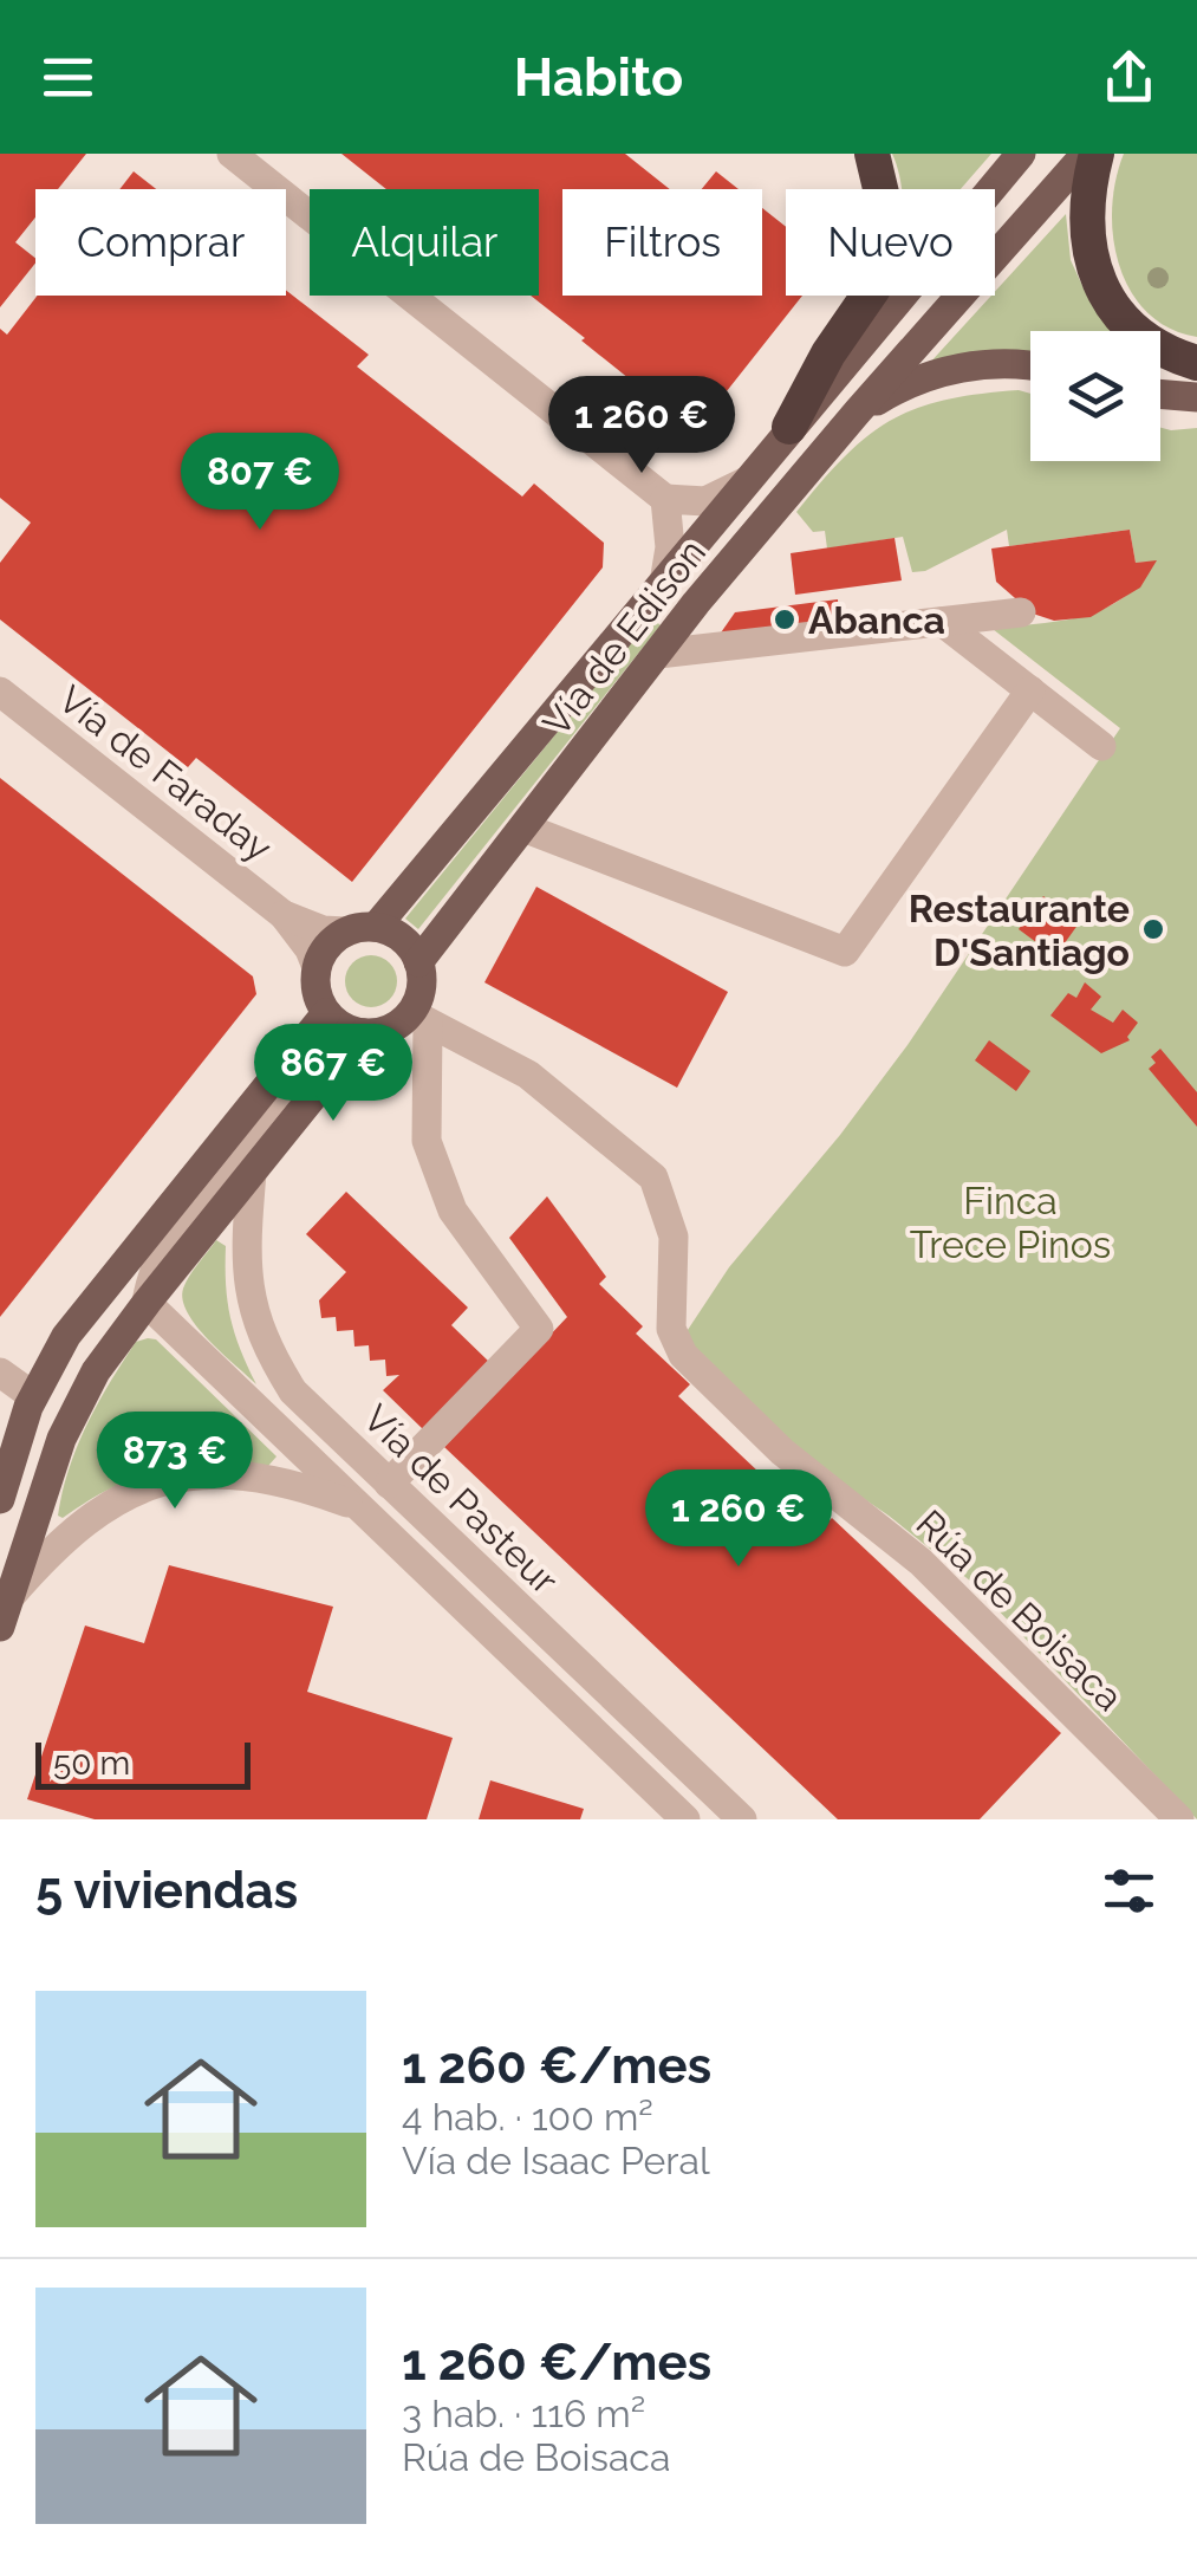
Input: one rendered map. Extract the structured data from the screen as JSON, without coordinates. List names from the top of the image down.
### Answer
{
  "streets": {
    "main road": ["Vía de Edison"],
    "street": ["Vía de Faraday", "Vía de Pasteur", "Rúa de Boisaca"]
  },
  "crossings": [
    ["Vía de Edison", "Vía de Faraday"],
    ["Vía de Edison", "Rúa de Boisaca"],
    ["Vía de Faraday", "Rúa de Boisaca"]
  ],
  "parks": ["Finca Trece Pinos"],
  "places": ["Abanca", "Restaurante D'Santiago"],
  "scale_bar": "50 m",
  "page": {
    "header": "Habito",
    "chip": [
      "Comprar",
      "Alquilar",
      "Filtros",
      "Nuevo"
    ],
    "price": [
      "1 260 €",
      "807 €",
      "867 €",
      "873 €",
      "1 260 €"
    ],
    "scale": "50 m",
    "heading": "5 viviendas",
    "list": [
      {
        "name": "1 260 €/mes",
        "note": "4 hab. · 100 m² · Vía de Isaac Peral"
      },
      {
        "name": "1 260 €/mes",
        "note": "3 hab. · 116 m² · Rúa de Boisaca"
      }
    ]
  }
}
